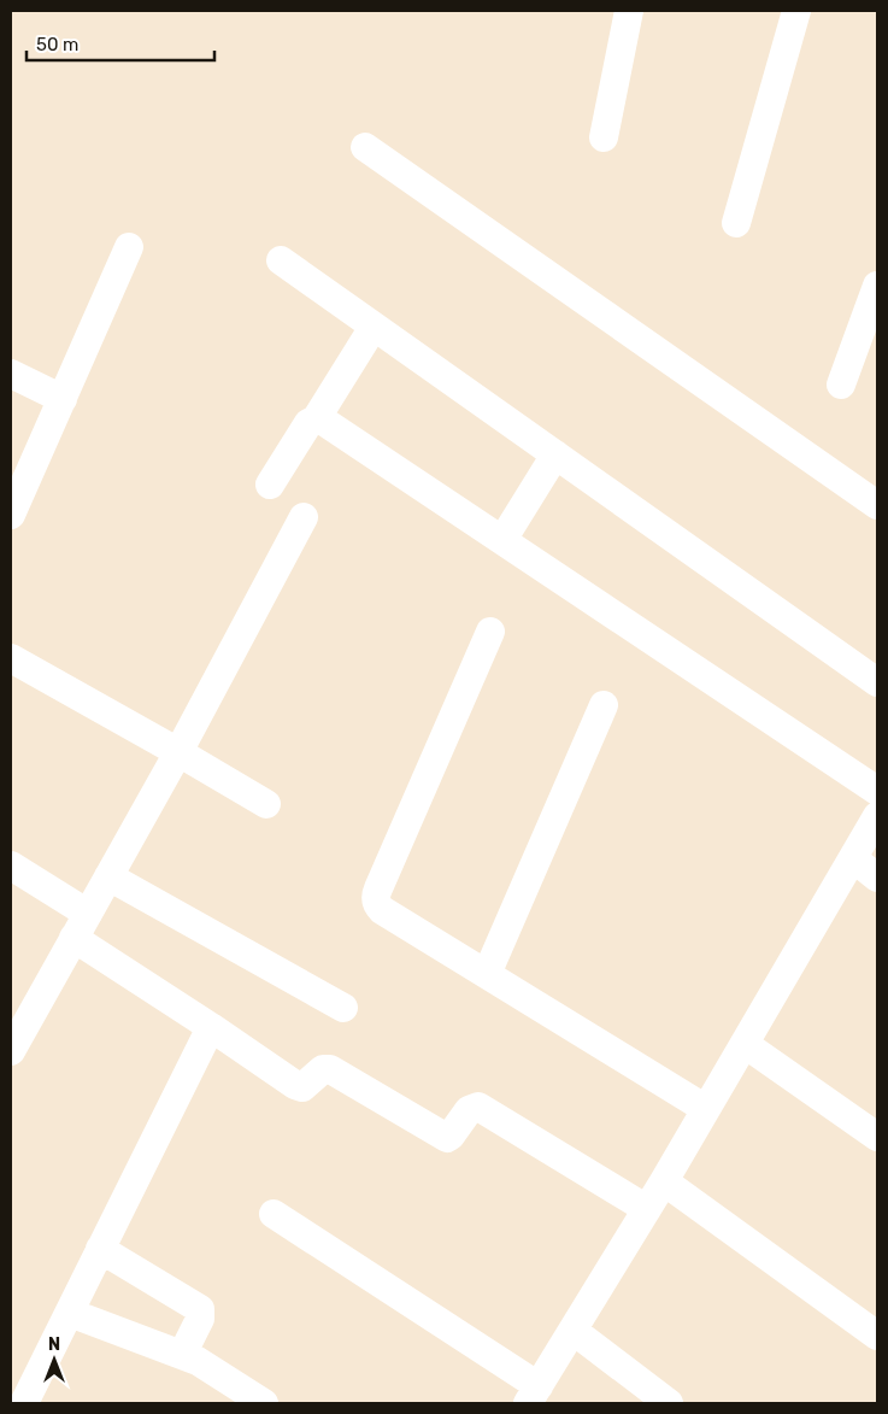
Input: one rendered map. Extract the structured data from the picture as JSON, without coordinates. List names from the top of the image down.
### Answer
{
  "scale_bar": "50 m",
  "north": "top"
}
